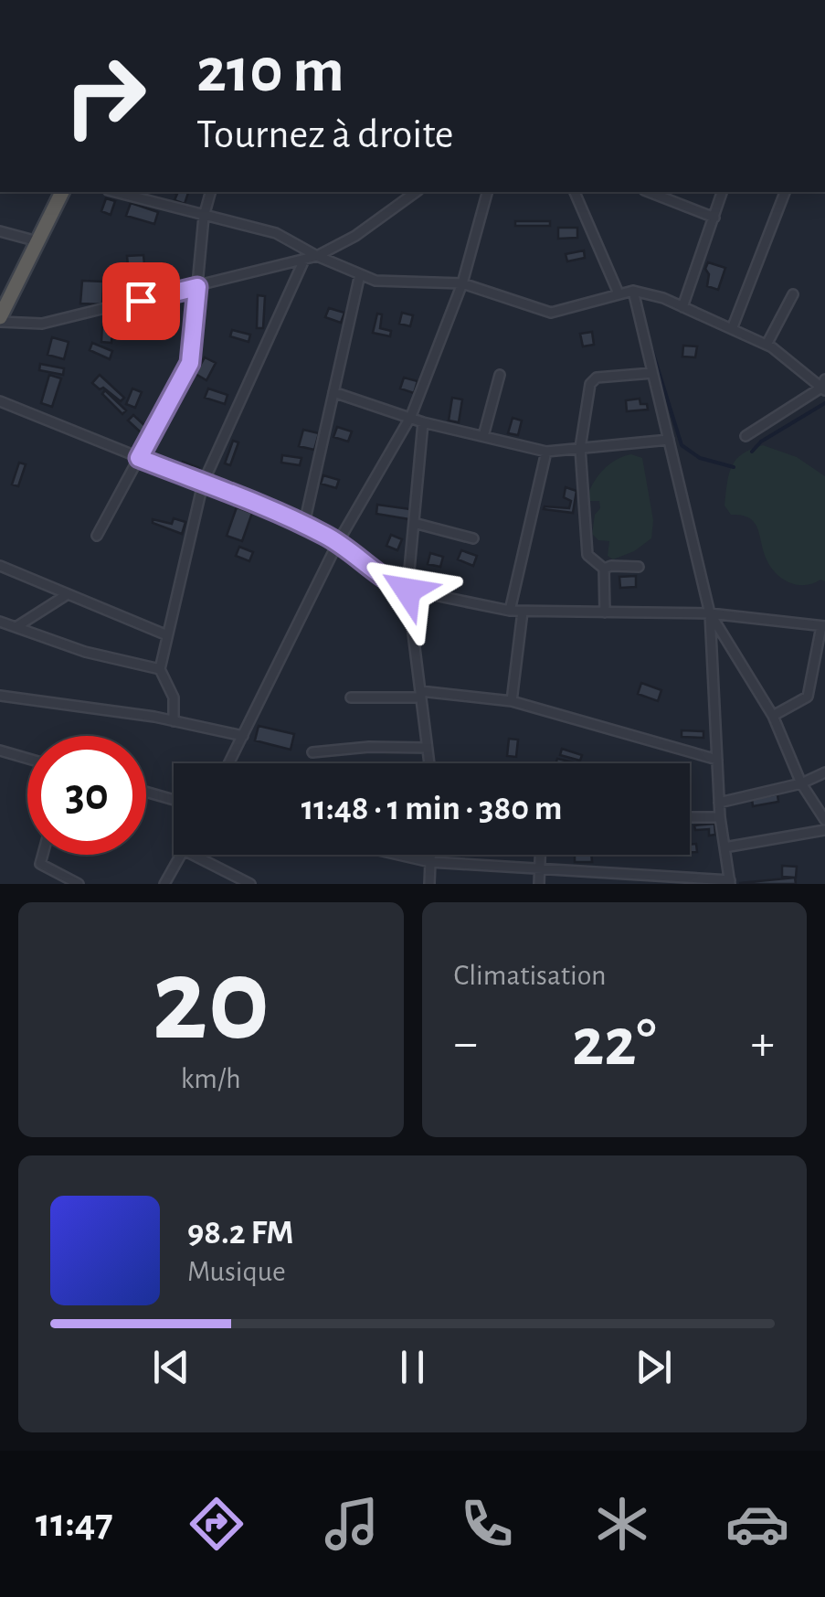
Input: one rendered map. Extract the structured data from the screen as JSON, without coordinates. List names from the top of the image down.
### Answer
{
  "page": {
    "turn": ["210 m", "Tournez à droite"],
    "limit": "30",
    "trip": "11:48 · 1 min · 380 m",
    "tile": [
      ["20", "km/h"],
      "Climatisation"
    ],
    "heat": ["−", "22°", "+"],
    "song": ["98.2 FM", "Musique"],
    "tabs": "11:47"
  }
}
